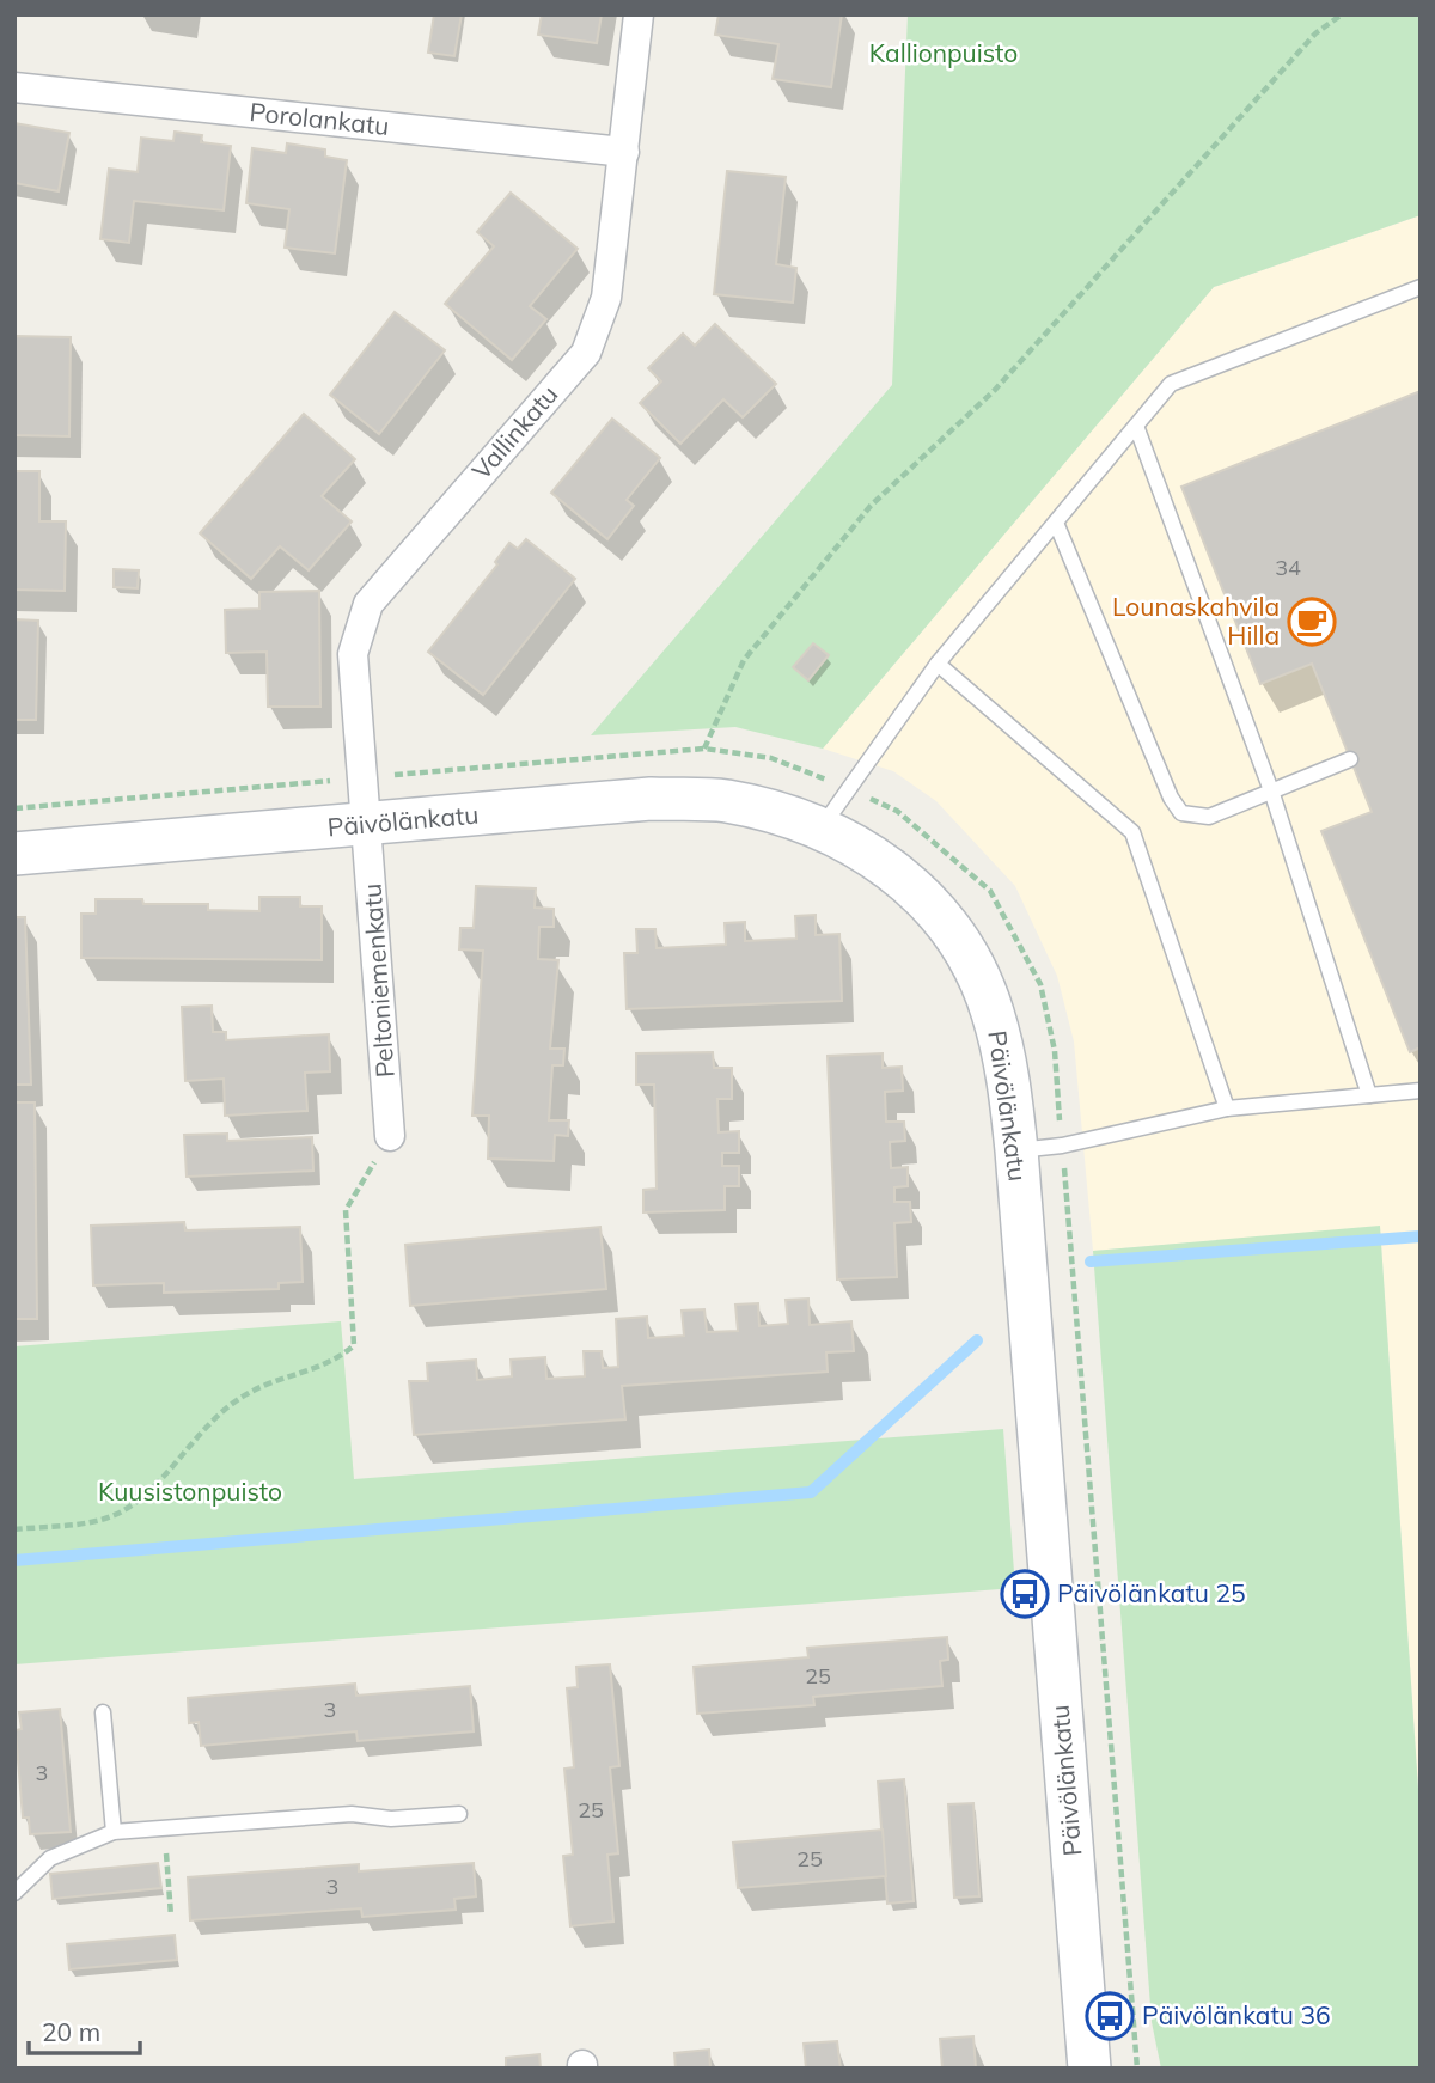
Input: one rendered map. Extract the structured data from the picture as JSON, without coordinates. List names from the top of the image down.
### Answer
{
  "streets": {
    "street": [
      "Porolankatu",
      "Vallinkatu",
      "Päivölänkatu",
      "Peltoniemenkatu"
    ]
  },
  "crossings": [
    ["Porolankatu", "Vallinkatu"],
    ["Vallinkatu", "Päivölänkatu"],
    ["Vallinkatu", "Peltoniemenkatu"],
    ["Päivölänkatu", "Peltoniemenkatu"]
  ],
  "parks": ["Kallionpuisto", "Kuusistonpuisto"],
  "places": {
    "cafe": ["Lounaskahvila Hilla"],
    "bus stop": ["Päivölänkatu 25", "Päivölänkatu 36"]
  },
  "house_numbers": [
    "34",
    "25",
    "3",
    "3",
    "25",
    "25",
    "3"
  ],
  "scale_bar": "20 m"
}
